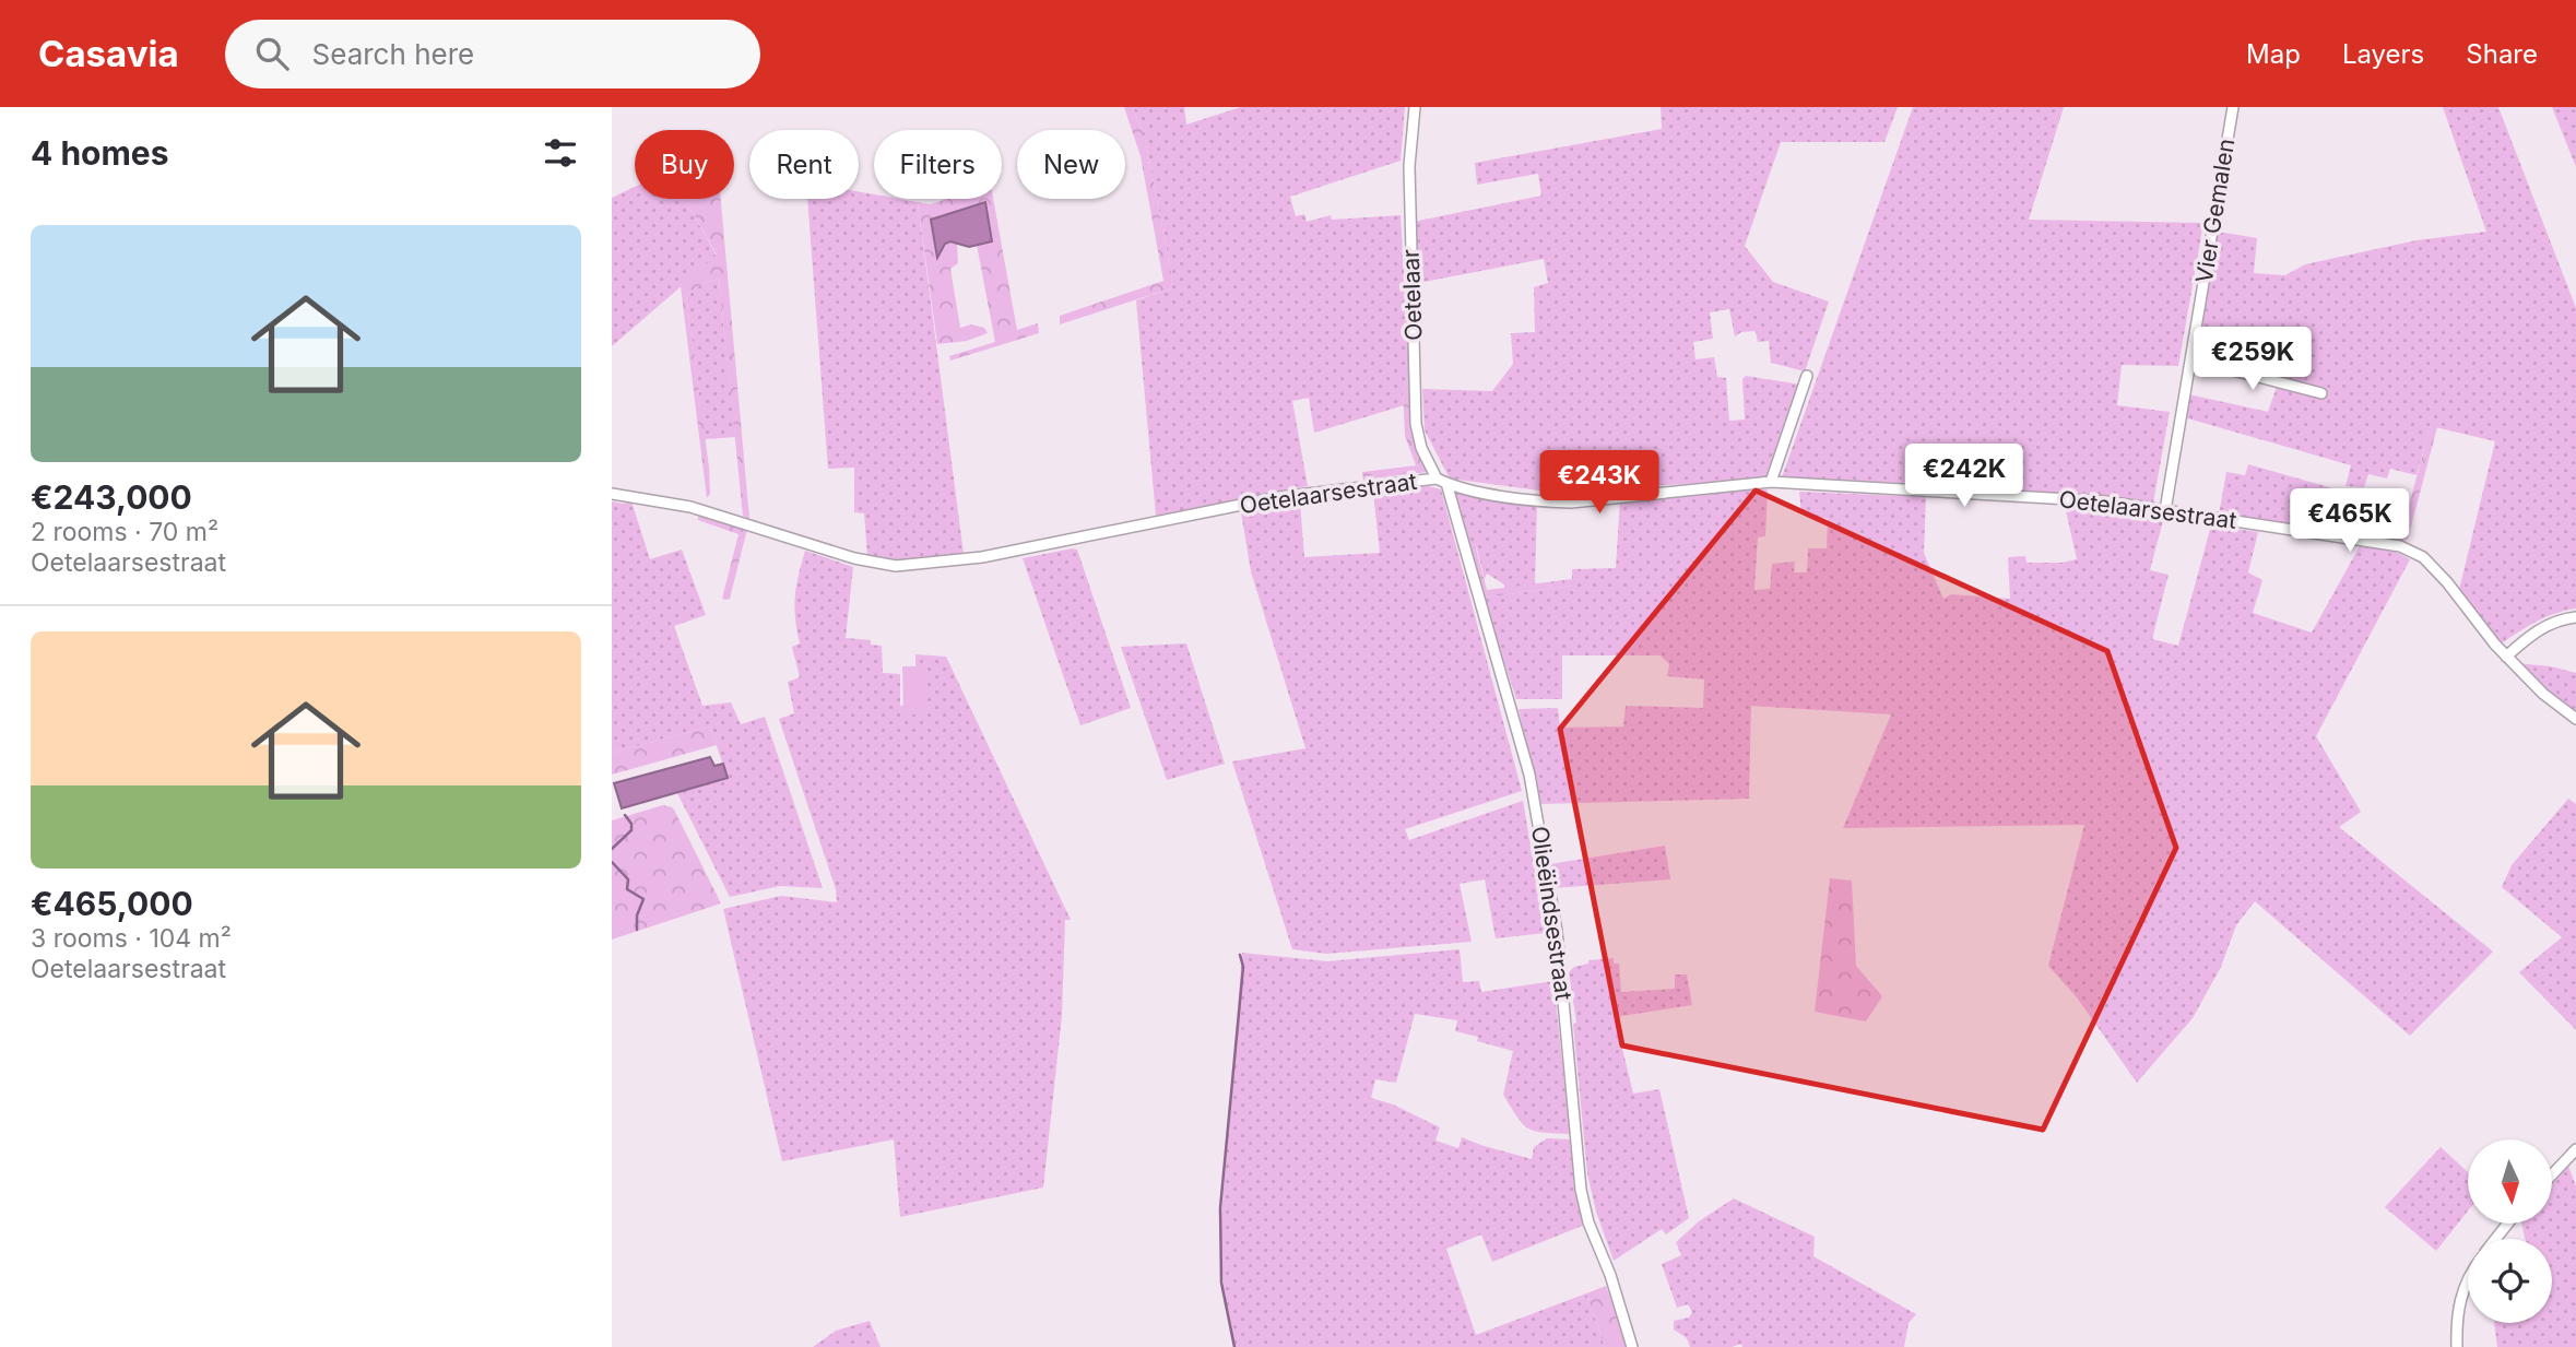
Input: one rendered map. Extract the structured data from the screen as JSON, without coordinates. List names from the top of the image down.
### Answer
{
  "streets": {
    "street": [
      "Vier Gemalen",
      "Oetelaar",
      "Oetelaarsestraat",
      "Olieëindsestraat"
    ]
  },
  "crossings": [
    ["Vier Gemalen", "Oetelaarsestraat"],
    ["Oetelaar", "Oetelaarsestraat"],
    ["Oetelaar", "Olieëindsestraat"],
    ["Oetelaarsestraat", "Olieëindsestraat"]
  ],
  "north": "bottom",
  "page": {
    "header": "Casavia",
    "search": "Search here",
    "nav": ["Map", "Layers", "Share"],
    "heading": "4 homes",
    "chip": [
      "Buy",
      "Rent",
      "Filters",
      "New"
    ],
    "list": [
      {
        "name": "€243,000",
        "note": "2 rooms · 70 m² · Oetelaarsestraat"
      },
      {
        "name": "€465,000",
        "note": "3 rooms · 104 m² · Oetelaarsestraat"
      }
    ],
    "price": [
      "€259K",
      "€242K",
      "€243K",
      "€465K"
    ]
  }
}
